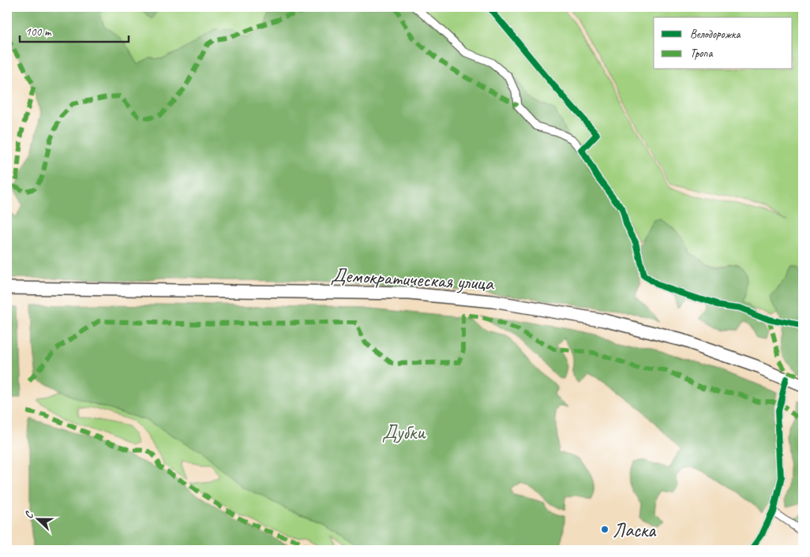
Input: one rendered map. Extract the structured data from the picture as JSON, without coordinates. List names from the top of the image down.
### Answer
{
  "streets": {
    "main road": ["Демократическая улица"]
  },
  "parks": ["Дубки"],
  "places": ["Ласка"],
  "legend": ["Велодорожка", "Тропа"],
  "scale_bar": "100 m",
  "north": "left"
}
